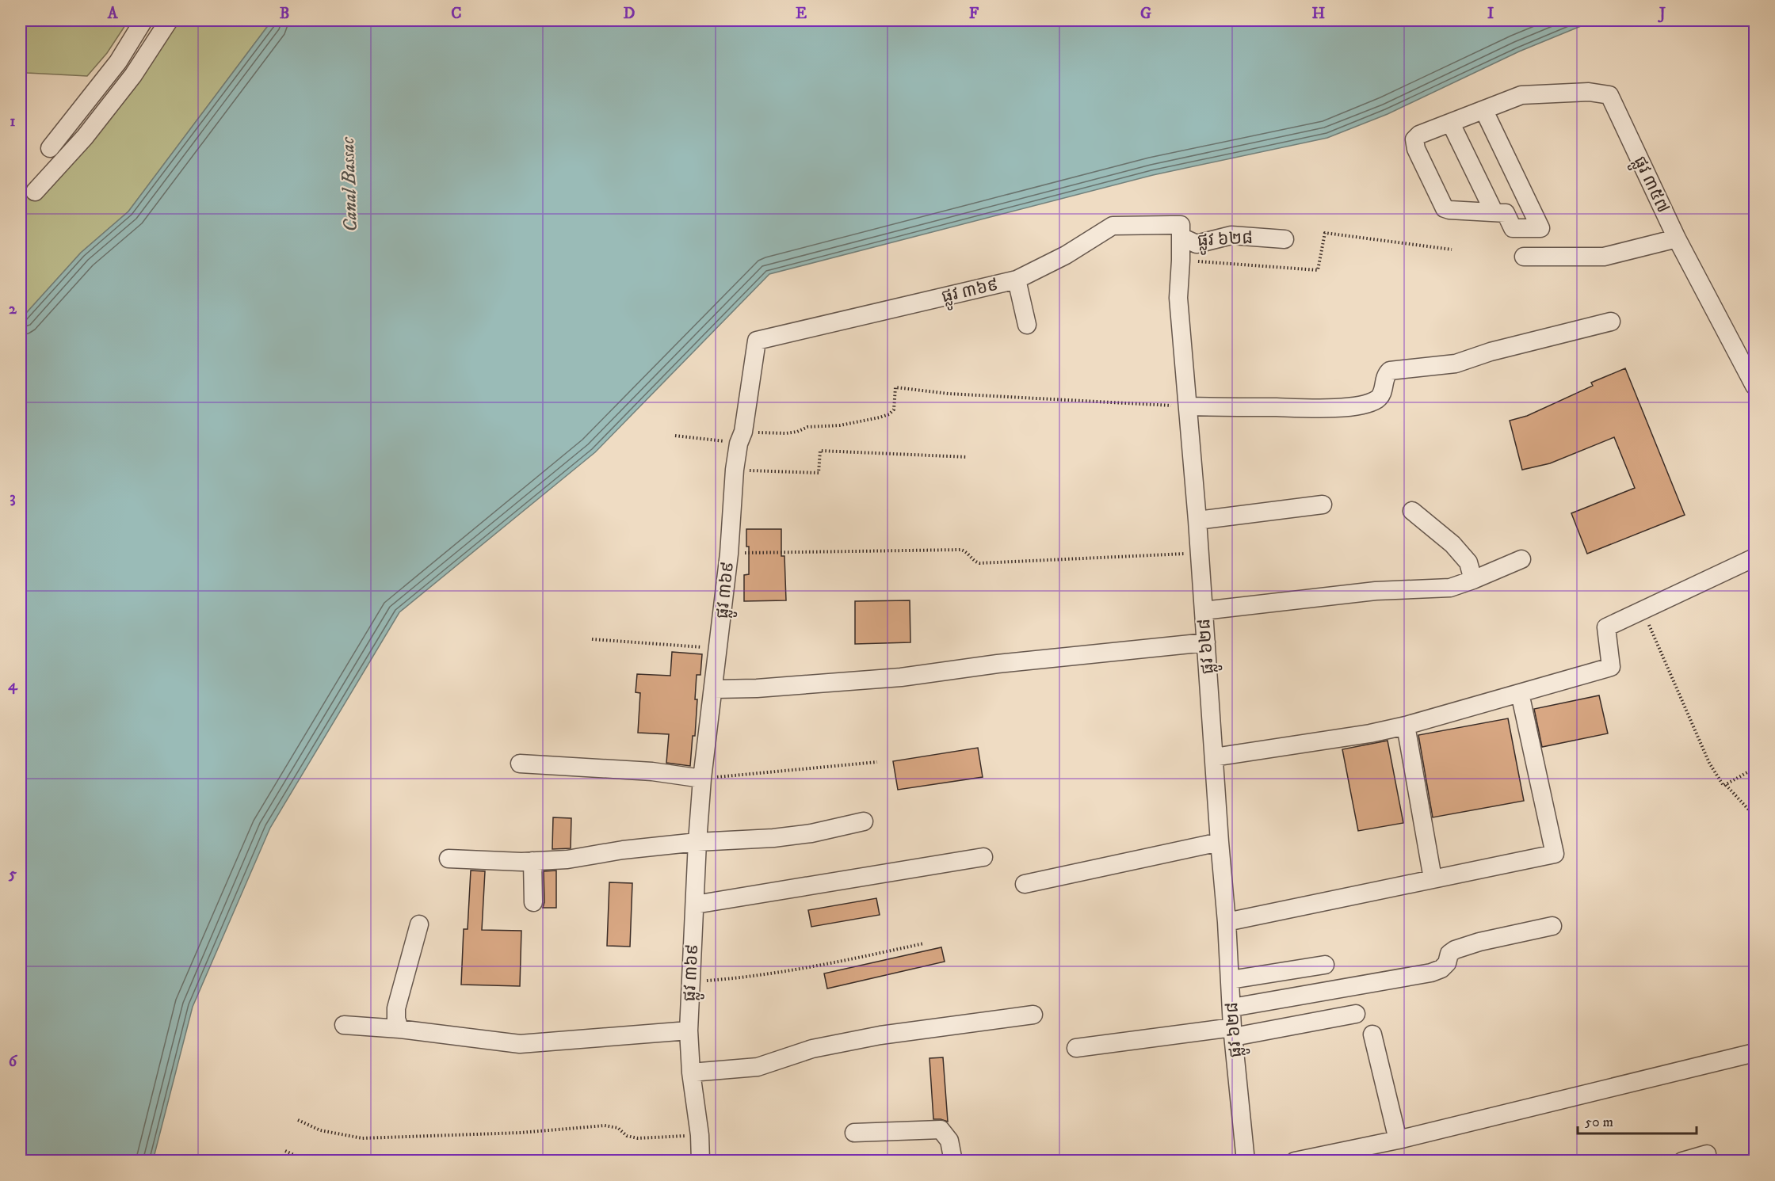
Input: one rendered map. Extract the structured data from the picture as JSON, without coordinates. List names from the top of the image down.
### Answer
{
  "streets": {
    "street": ["ផ្លូវ ៣៥៧", "ផ្លូវ ៦២៨", "ផ្លូវ ៣៦៩"]
  },
  "crossings": [
    ["ផ្លូវ ៦២៨", "ផ្លូវ ៣៦៩"]
  ],
  "water": ["Canal Bassac"],
  "scale_bar": "50 m",
  "grid": {
    "columns": [
      "A",
      "B",
      "C",
      "D",
      "E",
      "F",
      "G",
      "H",
      "I",
      "J"
    ],
    "rows": [
      "1",
      "2",
      "3",
      "4",
      "5",
      "6"
    ]
  }
}
